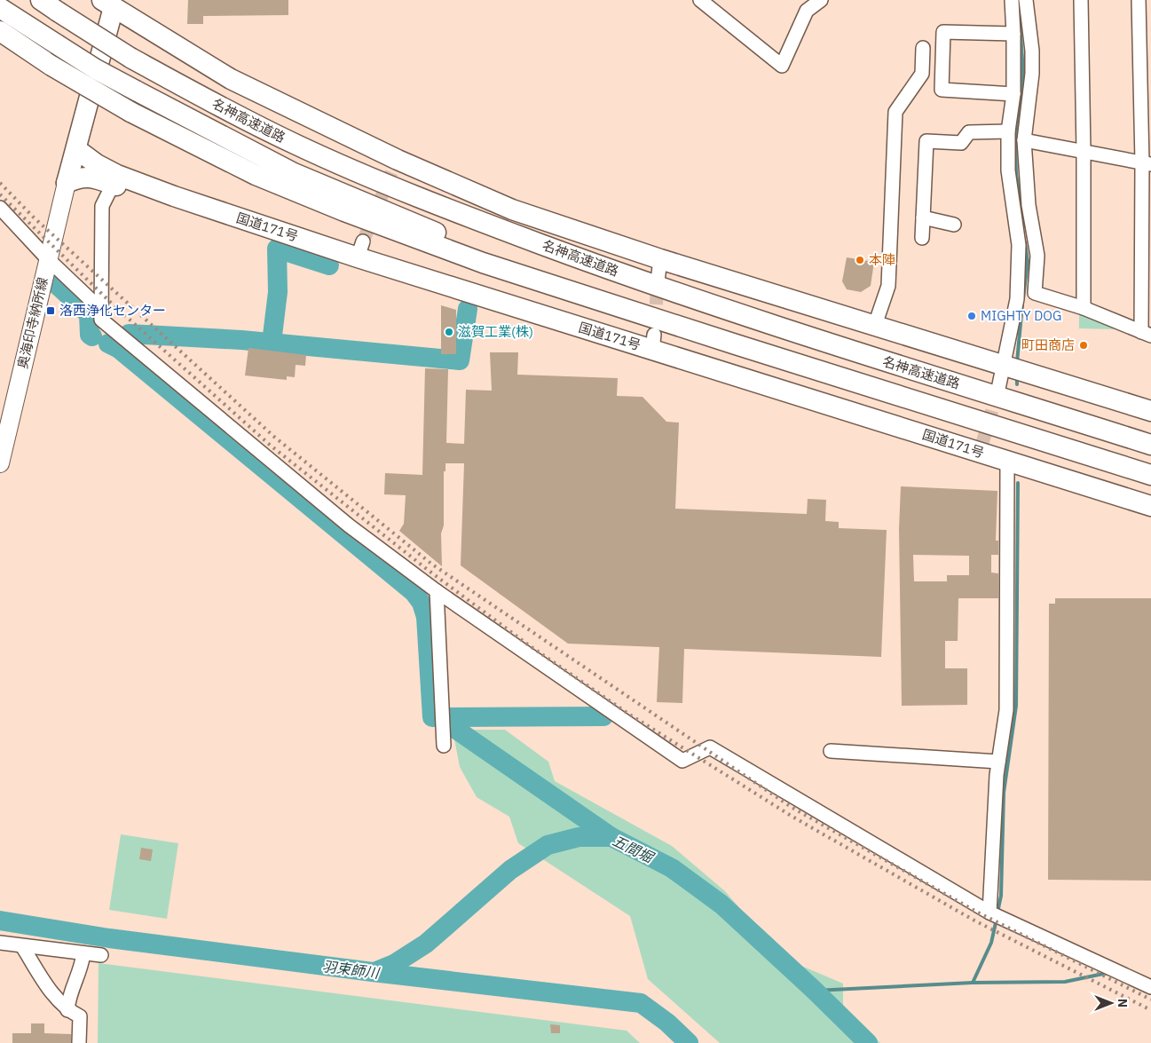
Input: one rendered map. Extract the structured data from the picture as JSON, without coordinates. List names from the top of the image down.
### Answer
{
  "streets": {
    "highway": ["名神高速道路", "国道171号"],
    "main road": ["奥海印寺納所線"]
  },
  "water": ["五間堀", "羽束師川"],
  "places": {
    "other": [
      "本陣",
      "MIGHTY DOG",
      "滋賀工業(株)",
      "町田商店"
    ],
    "transit": ["洛西浄化センター"]
  },
  "north": "right"
}
